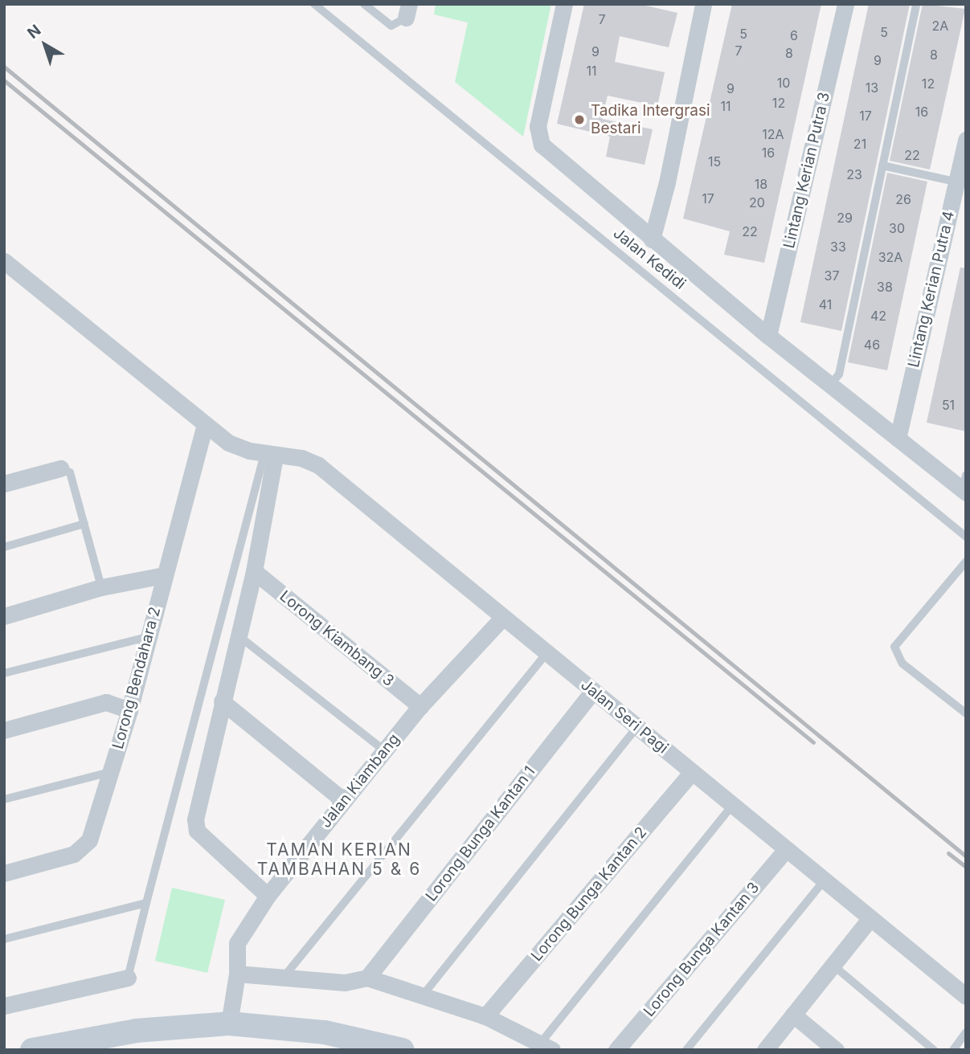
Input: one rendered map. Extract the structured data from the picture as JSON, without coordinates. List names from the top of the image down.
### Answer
{
  "streets": {
    "street": [
      "Lintang Kerian Putra 3",
      "Lintang Kerian Putra 4",
      "Lorong Kiambang 3",
      "Lorong Bendahara 2",
      "Jalan Seri Pagi",
      "Jalan Kiambang",
      "Lorong Bunga Kantan 1",
      "Lorong Bunga Kantan 2",
      "Lorong Bunga Kantan 3"
    ],
    "lane": ["Jalan Kedidi"]
  },
  "crossings": [
    ["Lorong Kiambang 3", "Jalan Kiambang"],
    ["Lorong Bendahara 2", "Jalan Seri Pagi"],
    ["Jalan Seri Pagi", "Jalan Kiambang"],
    ["Jalan Seri Pagi", "Lorong Bunga Kantan 1"],
    ["Jalan Seri Pagi", "Lorong Bunga Kantan 2"],
    ["Jalan Seri Pagi", "Lorong Bunga Kantan 3"]
  ],
  "districts": ["TAMAN KERIAN TAMBAHAN 5 & 6"],
  "places": ["Tadika Intergrasi Bestari"],
  "house_numbers": [
    "7",
    "2A",
    "5",
    "5",
    "6",
    "7",
    "9",
    "8",
    "8",
    "9",
    "11",
    "10",
    "12",
    "13",
    "9",
    "12",
    "11",
    "16",
    "17",
    "12A",
    "21",
    "16",
    "22",
    "15",
    "23",
    "18",
    "17",
    "26",
    "20",
    "29",
    "30",
    "22",
    "33",
    "32A",
    "37",
    "38",
    "41",
    "42",
    "46",
    "51"
  ],
  "north": "top left"
}
